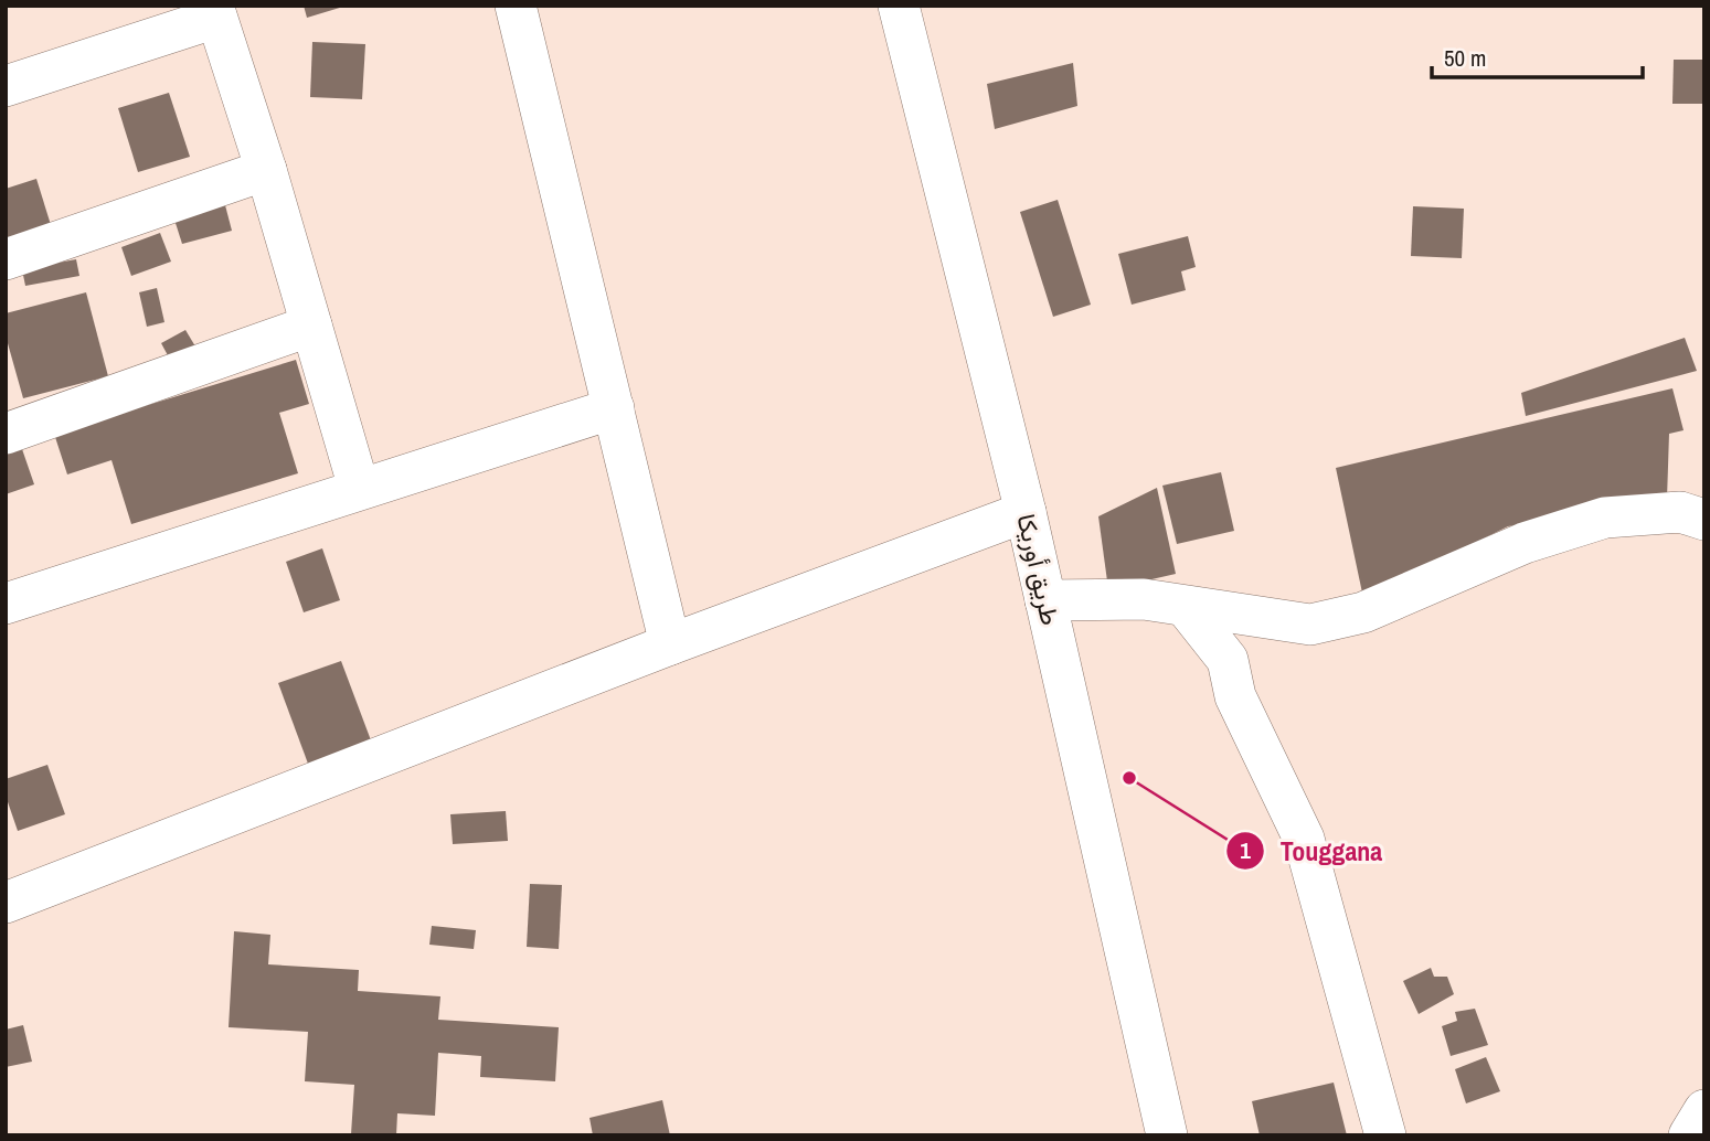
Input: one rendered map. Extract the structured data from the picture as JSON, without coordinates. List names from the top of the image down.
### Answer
{
  "streets": {
    "street": ["طريق أوريكا"]
  },
  "places": ["Touggana"],
  "scale_bar": "50 m"
}
